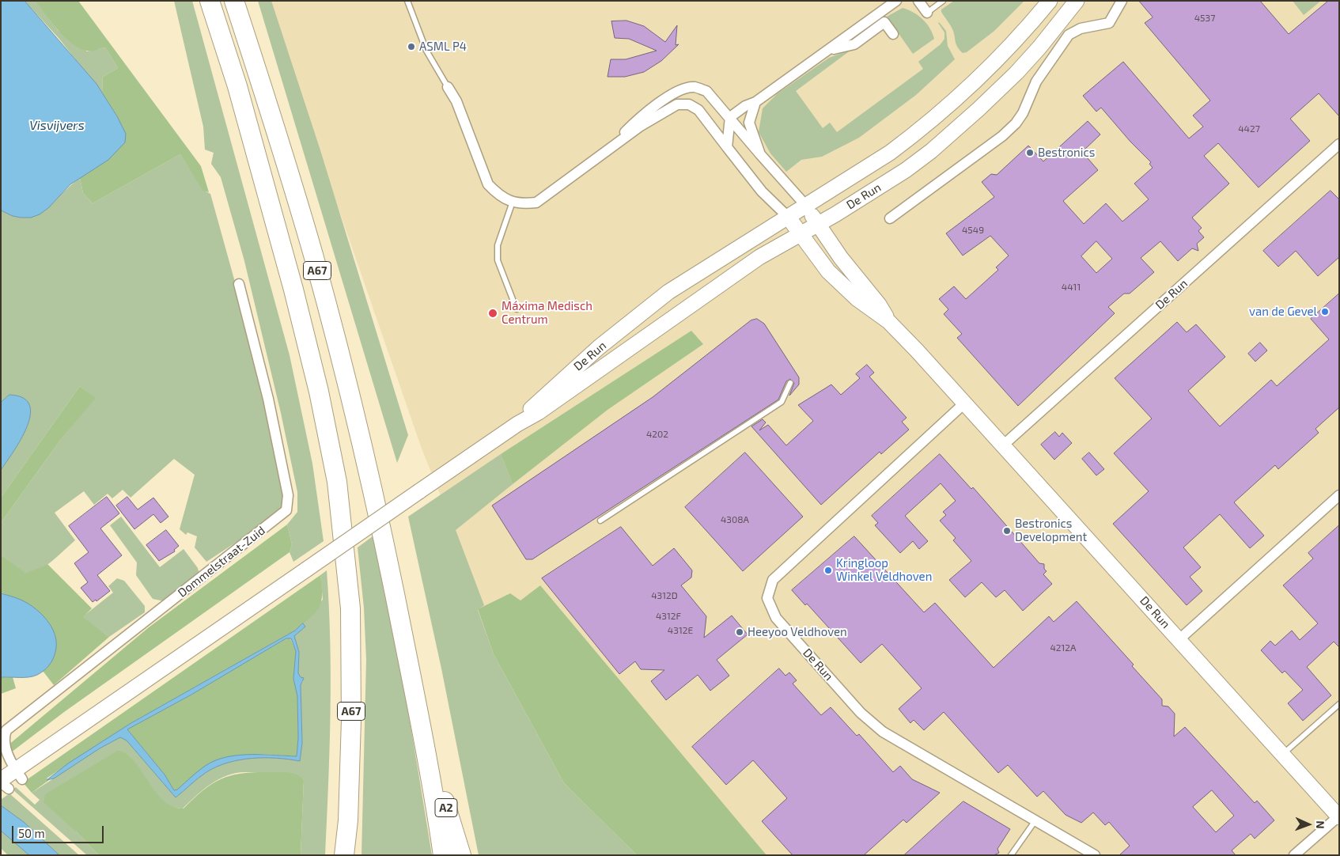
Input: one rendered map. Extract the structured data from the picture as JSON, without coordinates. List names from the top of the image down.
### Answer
{
  "streets": {
    "highway": ["A67", "A2"],
    "main road": ["De Run"],
    "street": ["Dommelstraat-Zuid"]
  },
  "crossings": [
    ["De Run", "Dommelstraat-Zuid"],
    ["A67", "A2"]
  ],
  "water": ["Visvijvers"],
  "places": [
    "ASML P4",
    "Bestronics",
    "van de Gevel",
    "Máxima Medisch Centrum",
    "Bestronics Development",
    "Kringloop Winkel Veldhoven",
    "Heeyoo Veldhoven"
  ],
  "house_numbers": [
    "4537",
    "4427",
    "4549",
    "4411",
    "4202",
    "4308A",
    "4312D",
    "4312F",
    "4312E",
    "4212A"
  ],
  "scale_bar": "50 m",
  "north": "right"
}
